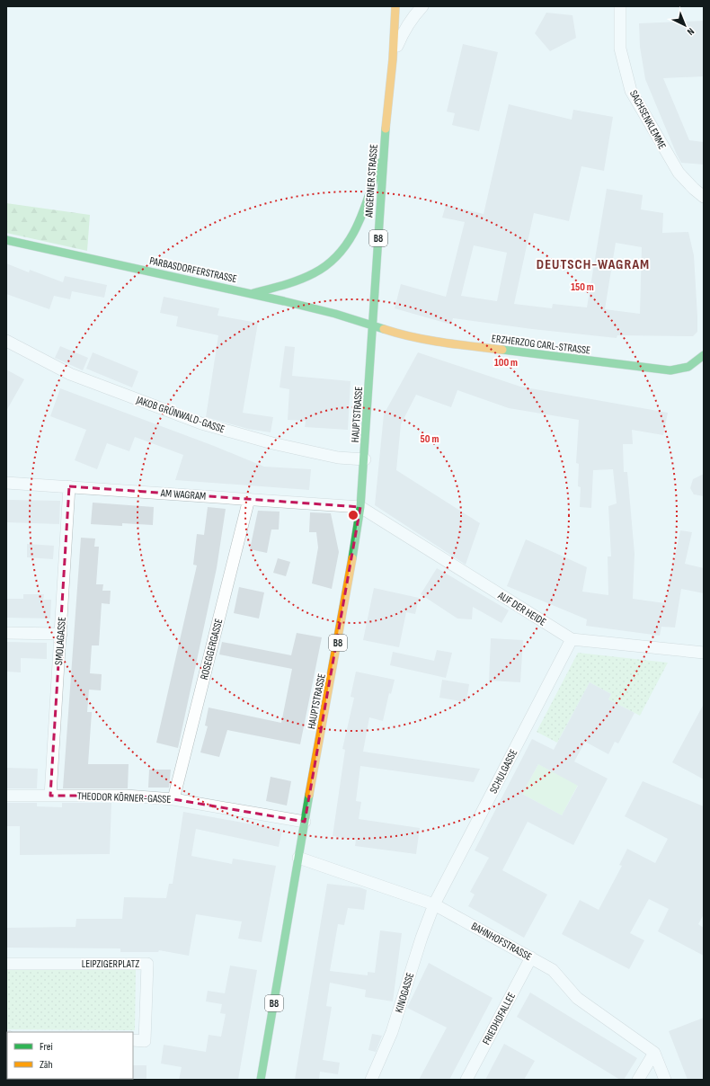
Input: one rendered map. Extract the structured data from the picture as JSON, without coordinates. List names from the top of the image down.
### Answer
{
  "streets": {
    "main road": [
      "ANGERNER STRASSE",
      "B8",
      "PARBASDORFERSTRASSE",
      "ERZHERZOG CARL-STRASSE",
      "HAUPTSTRASSE"
    ],
    "street": [
      "SACHSENKLEMME",
      "JAKOB GRÜNWALD-GASSE",
      "AM WAGRAM",
      "AUF DER HEIDE",
      "SMOLAGASSE",
      "ROSEGGERGASSE",
      "SCHULGASSE",
      "THEODOR KÖRNER-GASSE",
      "BAHNHOFSTRASSE",
      "LEIPZIGERPLATZ",
      "KINOGASSE",
      "FRIEDHOFALLEE"
    ]
  },
  "crossings": [
    ["ANGERNER STRASSE", "B8"],
    ["ANGERNER STRASSE", "PARBASDORFERSTRASSE"],
    ["ANGERNER STRASSE", "ERZHERZOG CARL-STRASSE"],
    ["ANGERNER STRASSE", "HAUPTSTRASSE"],
    ["PARBASDORFERSTRASSE", "ERZHERZOG CARL-STRASSE"],
    ["PARBASDORFERSTRASSE", "HAUPTSTRASSE"],
    ["ERZHERZOG CARL-STRASSE", "HAUPTSTRASSE"],
    ["JAKOB GRÜNWALD-GASSE", "HAUPTSTRASSE"],
    ["HAUPTSTRASSE", "AM WAGRAM"],
    ["HAUPTSTRASSE", "AUF DER HEIDE"],
    ["HAUPTSTRASSE", "THEODOR KÖRNER-GASSE"],
    ["HAUPTSTRASSE", "BAHNHOFSTRASSE"],
    ["AM WAGRAM", "AUF DER HEIDE"],
    ["AM WAGRAM", "SMOLAGASSE"],
    ["AM WAGRAM", "ROSEGGERGASSE"],
    ["AUF DER HEIDE", "SCHULGASSE"],
    ["SMOLAGASSE", "THEODOR KÖRNER-GASSE"],
    ["ROSEGGERGASSE", "THEODOR KÖRNER-GASSE"],
    ["SCHULGASSE", "BAHNHOFSTRASSE"],
    ["SCHULGASSE", "KINOGASSE"],
    ["BAHNHOFSTRASSE", "KINOGASSE"],
    ["BAHNHOFSTRASSE", "FRIEDHOFALLEE"]
  ],
  "districts": ["DEUTSCH-WAGRAM"],
  "legend": ["Frei", "Zäh"],
  "north": "bottom right",
  "rings": ["150 m", "100 m", "50 m"]
}
